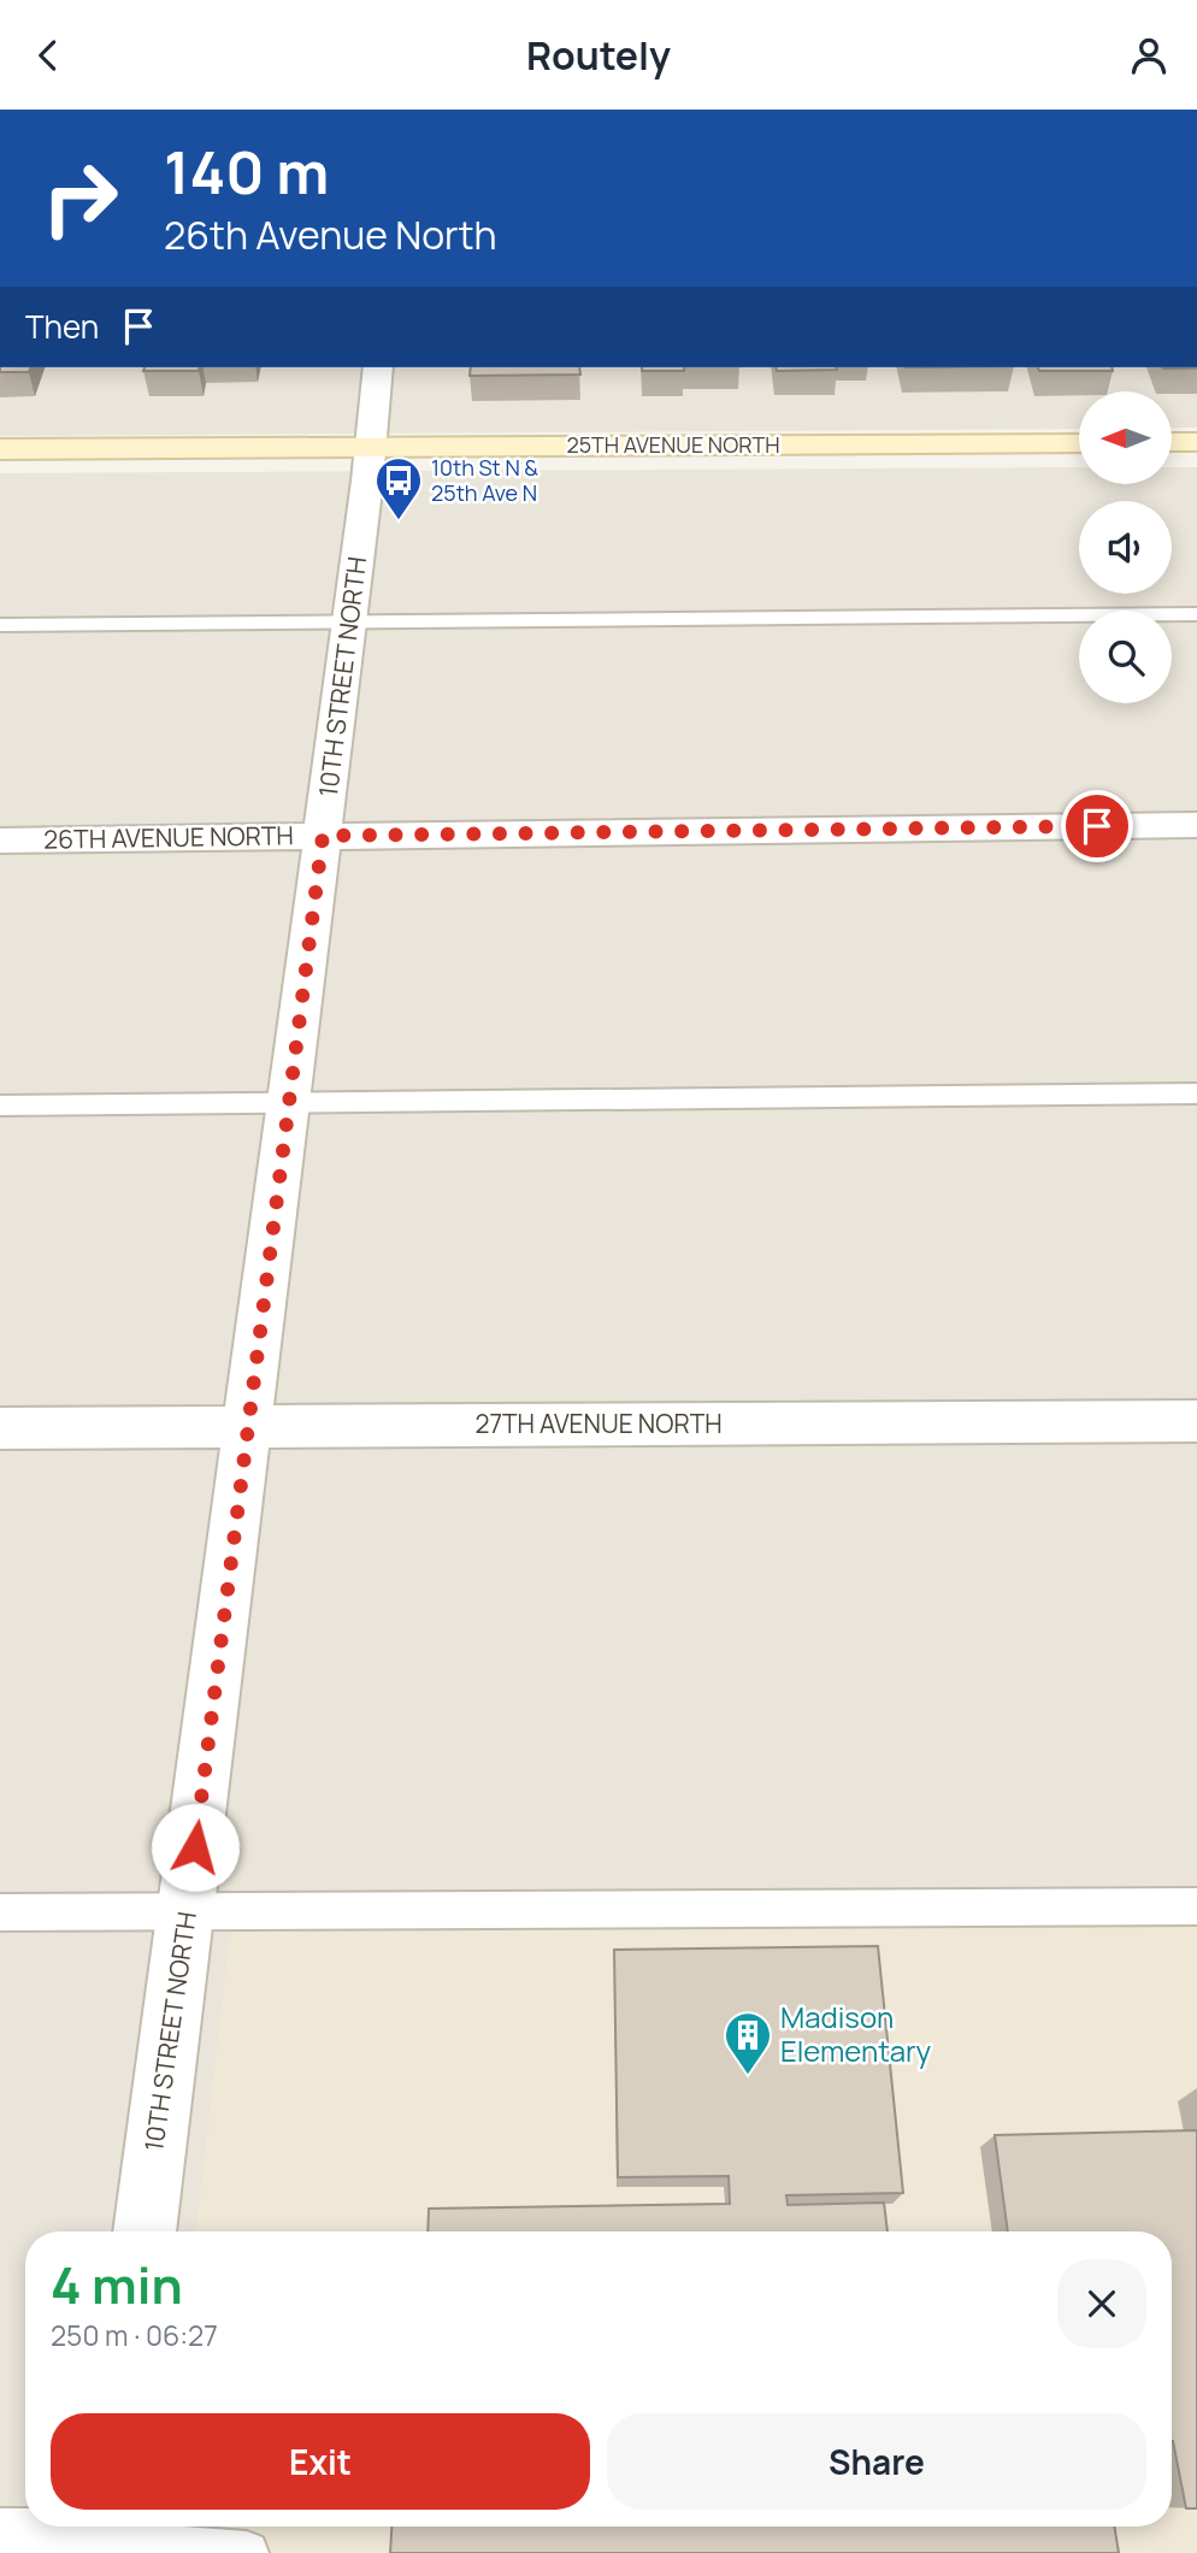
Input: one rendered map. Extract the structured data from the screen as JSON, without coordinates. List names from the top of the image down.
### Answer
{
  "streets": {
    "street": [
      "25TH AVENUE NORTH",
      "10TH STREET NORTH",
      "26TH AVENUE NORTH",
      "27TH AVENUE NORTH"
    ]
  },
  "crossings": [
    ["25TH AVENUE NORTH", "10TH STREET NORTH"],
    ["10TH STREET NORTH", "26TH AVENUE NORTH"],
    ["10TH STREET NORTH", "27TH AVENUE NORTH"]
  ],
  "places": {
    "bus stop": ["10th St N & 25th Ave N"],
    "building": ["Madison Elementary"]
  },
  "north": "left",
  "page": {
    "header": "Routely",
    "turn": ["140 m", "26th Avenue North"],
    "then": "Then",
    "heading": ["4 min", "250 m · 06:27"],
    "buttons": ["Exit", "Share"]
  }
}
